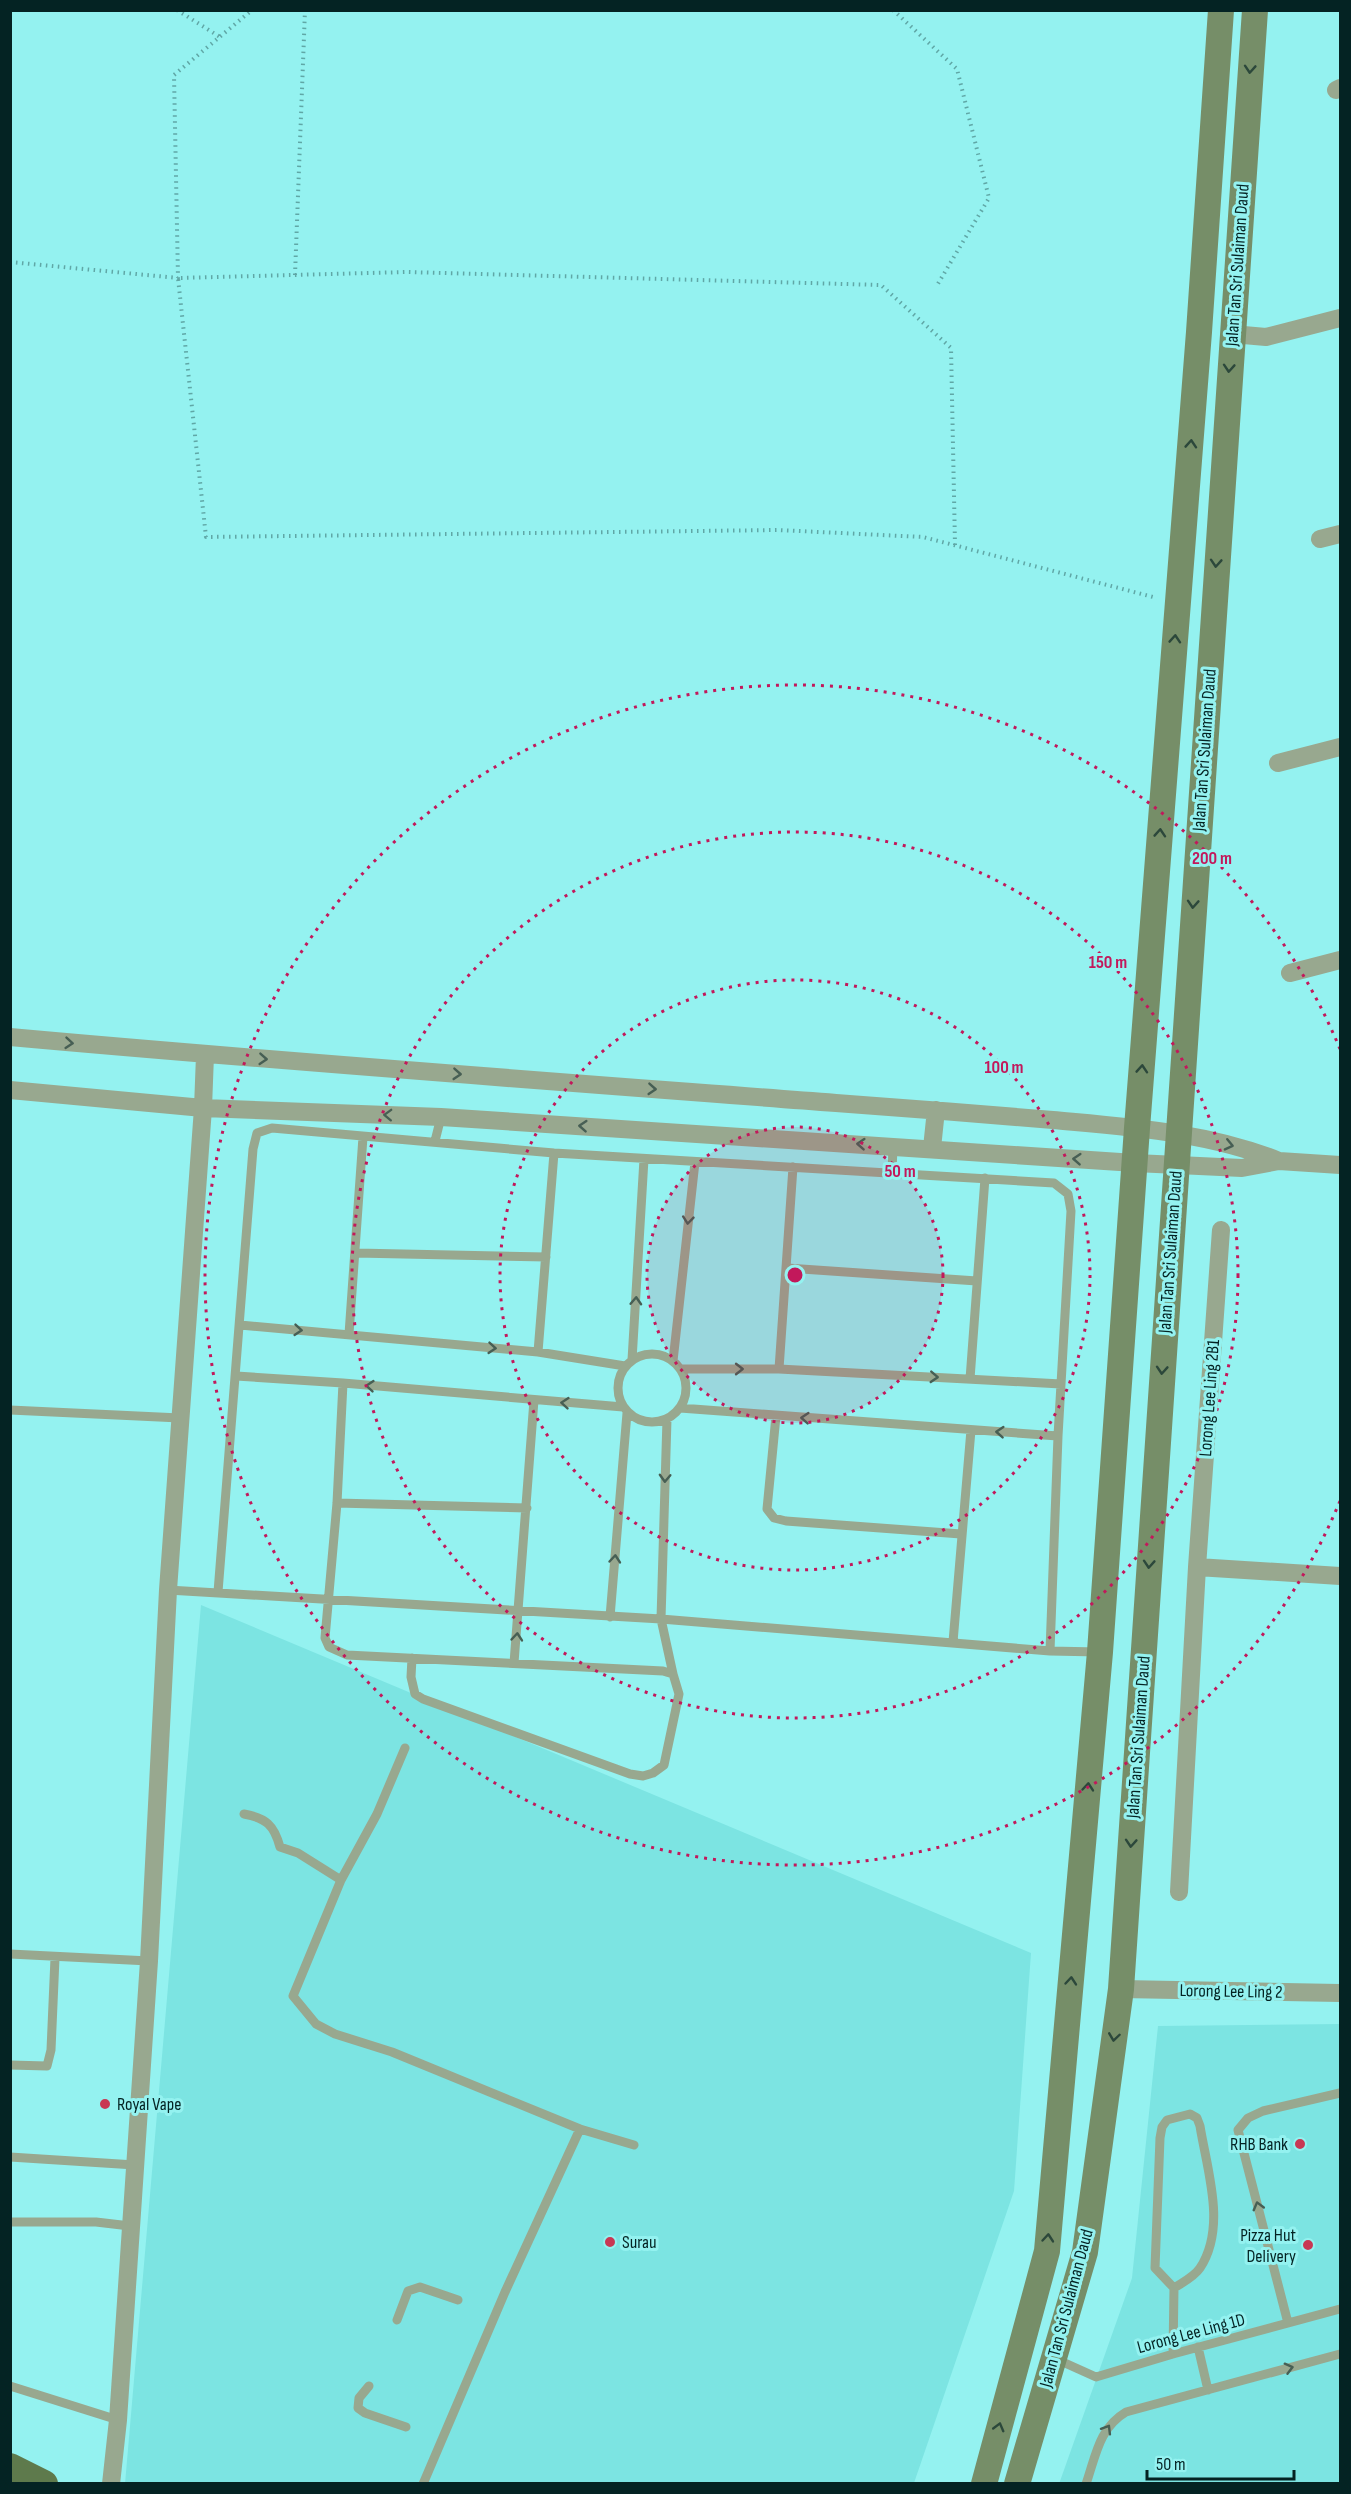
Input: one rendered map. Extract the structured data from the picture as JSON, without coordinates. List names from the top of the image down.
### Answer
{
  "streets": {
    "main road": ["Jalan Tan Sri Sulaiman Daud"],
    "street": ["Lorong Lee Ling 2B1", "Lorong Lee Ling 2"],
    "lane": ["Lorong Lee Ling 1D"]
  },
  "crossings": [
    ["Jalan Tan Sri Sulaiman Daud", "Lorong Lee Ling 2"],
    ["Jalan Tan Sri Sulaiman Daud", "Lorong Lee Ling 1D"]
  ],
  "places": [
    "Royal Vape",
    "RHB Bank",
    "Surau",
    "Pizza Hut Delivery"
  ],
  "scale_bar": "50 m",
  "rings": [
    "200 m",
    "150 m",
    "100 m",
    "50 m"
  ]
}
